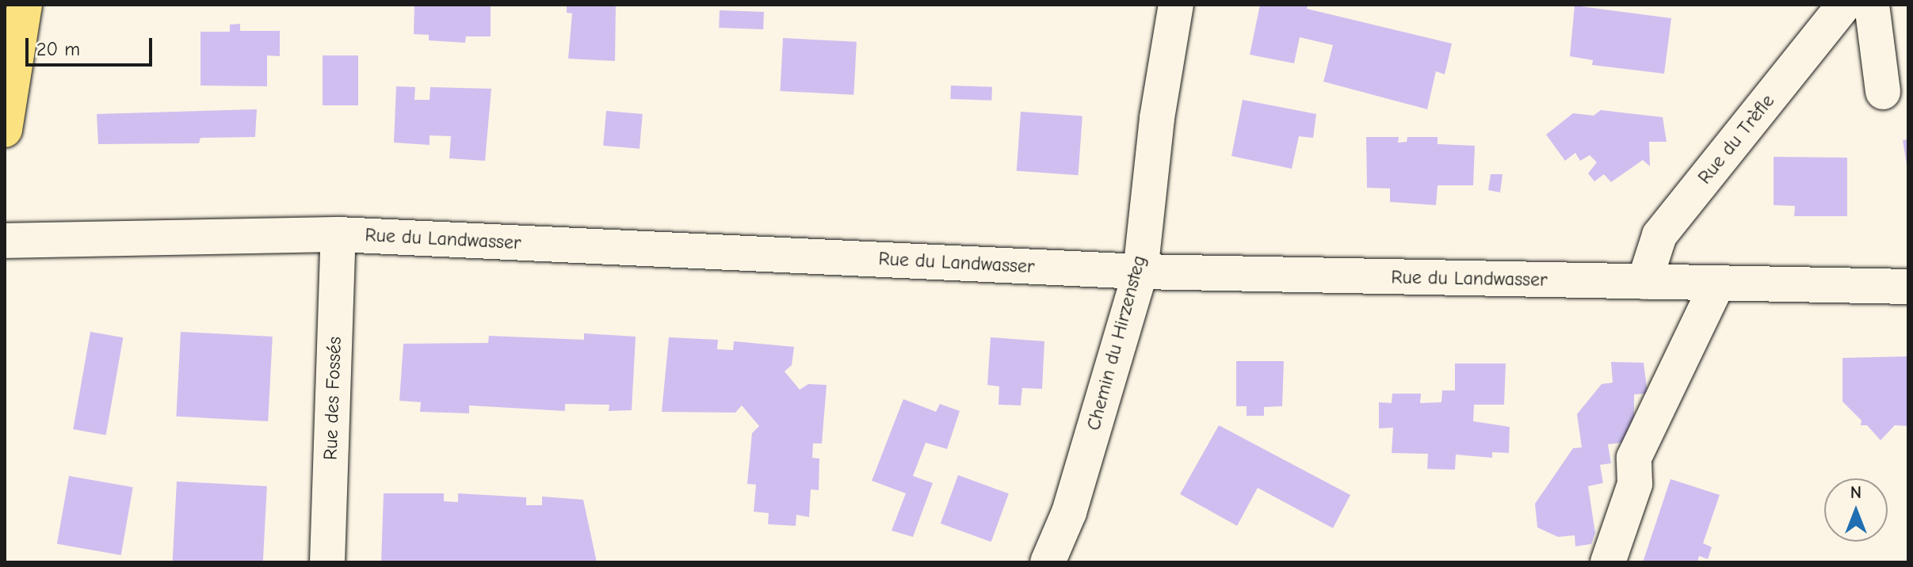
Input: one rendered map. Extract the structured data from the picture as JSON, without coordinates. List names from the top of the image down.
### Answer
{
  "streets": {
    "street": [
      "Rue du Trèfle",
      "Rue du Landwasser",
      "Chemin du Hirzensteg",
      "Rue des Fossés"
    ]
  },
  "crossings": [
    ["Rue du Trèfle", "Rue du Landwasser"],
    ["Rue du Landwasser", "Chemin du Hirzensteg"],
    ["Rue du Landwasser", "Rue des Fossés"]
  ],
  "scale_bar": "20 m",
  "north": "top"
}
